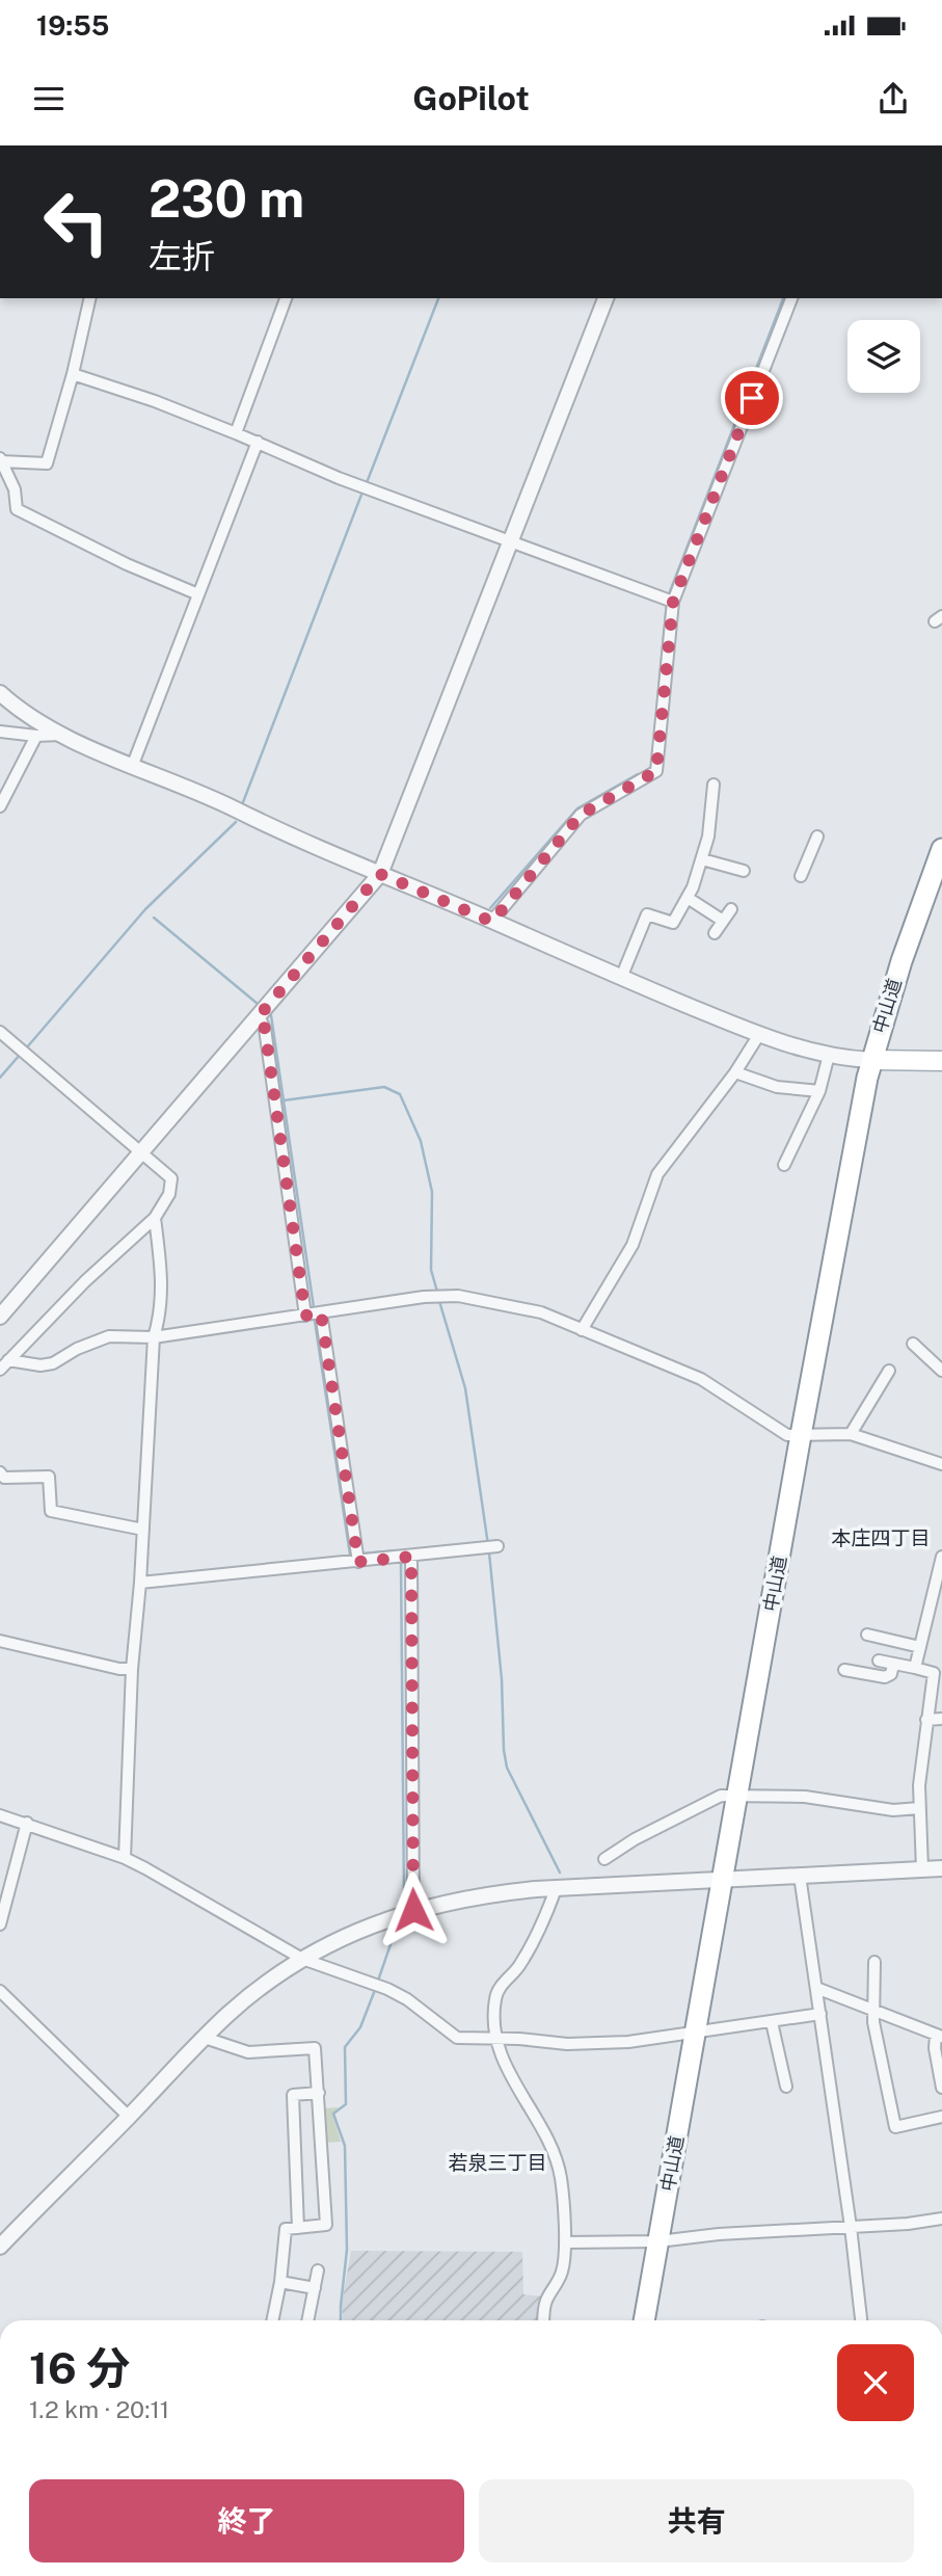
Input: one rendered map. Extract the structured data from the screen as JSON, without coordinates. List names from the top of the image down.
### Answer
{
  "streets": {
    "highway": ["中山道"]
  },
  "districts": ["本庄四丁目", "若泉三丁目"],
  "page": {
    "status": "19:55",
    "header": "GoPilot",
    "turn": ["230 m", "左折"],
    "heading": ["16 分", "1.2 km · 20:11"],
    "buttons": ["終了", "共有"]
  }
}
